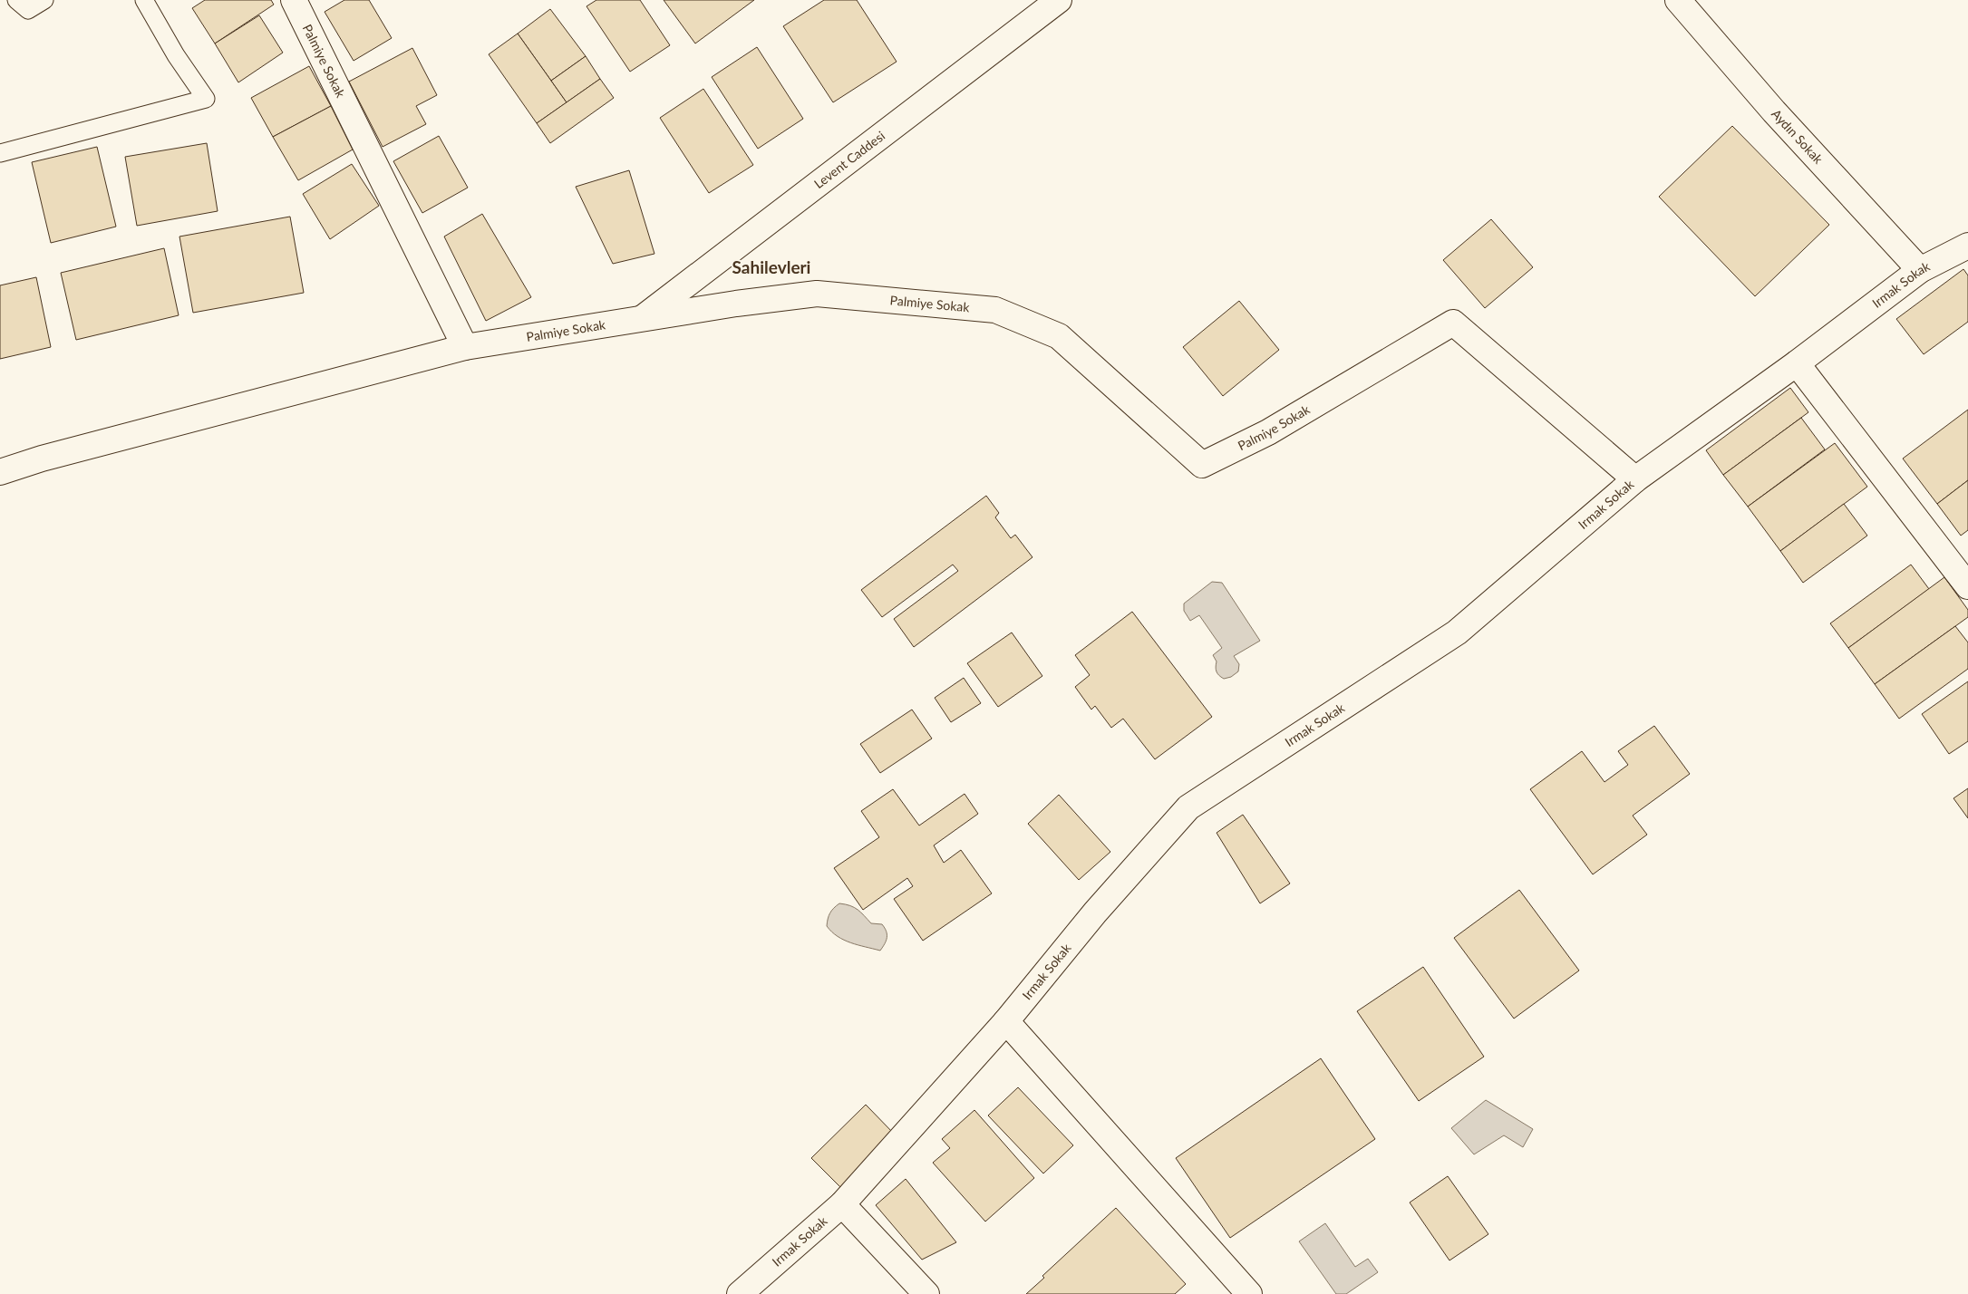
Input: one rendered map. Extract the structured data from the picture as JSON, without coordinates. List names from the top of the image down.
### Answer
{
  "streets": {
    "street": [
      "Palmiye Sokak",
      "Aydın Sokak",
      "Levent Caddesi",
      "Irmak Sokak"
    ]
  },
  "crossings": [
    ["Palmiye Sokak", "Levent Caddesi"],
    ["Palmiye Sokak", "Irmak Sokak"],
    ["Aydın Sokak", "Irmak Sokak"]
  ],
  "districts": ["Sahilevleri"]
}
